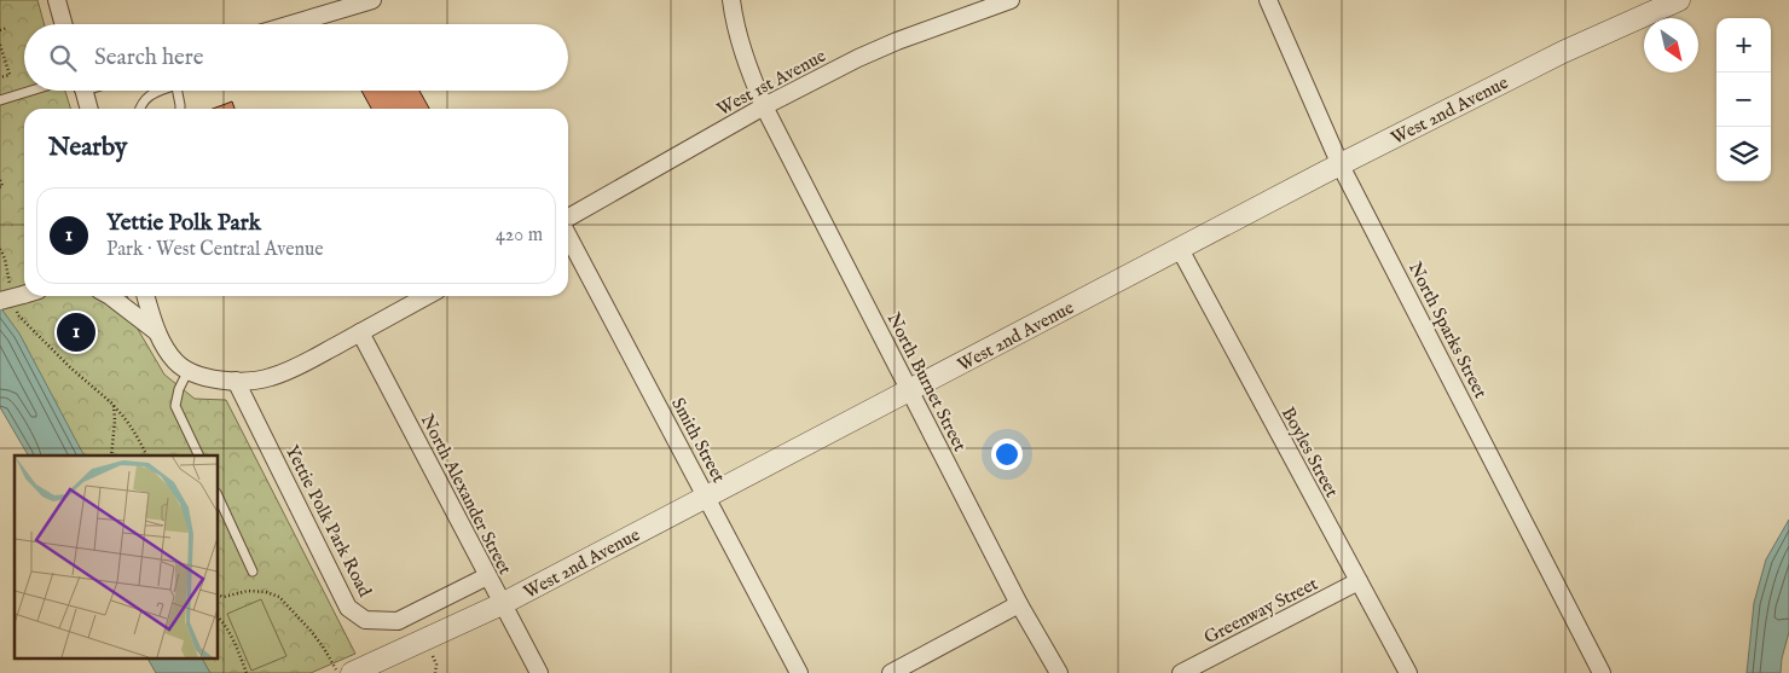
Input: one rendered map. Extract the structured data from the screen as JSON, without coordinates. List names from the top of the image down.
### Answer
{
  "streets": {
    "street": [
      "West 1st Avenue",
      "West 2nd Avenue",
      "North Sparks Street",
      "North Burnet Street",
      "Smith Street",
      "Boyles Street",
      "North Alexander Street",
      "Yettie Polk Park Road",
      "Greenway Street"
    ]
  },
  "crossings": [
    ["West 1st Avenue", "North Burnet Street"],
    ["West 2nd Avenue", "North Sparks Street"],
    ["West 2nd Avenue", "North Burnet Street"],
    ["West 2nd Avenue", "Smith Street"],
    ["West 2nd Avenue", "Boyles Street"],
    ["West 2nd Avenue", "North Alexander Street"],
    ["Boyles Street", "Greenway Street"],
    ["North Alexander Street", "Yettie Polk Park Road"]
  ],
  "north": "bottom right",
  "page": {
    "map_buttons": ["+", "−"],
    "search": "Search here",
    "heading": "Nearby",
    "list": [
      {
        "mark": "1",
        "name": "Yettie Polk Park",
        "note": "Park · West Central Avenue",
        "value": "420 m"
      }
    ],
    "pins": "1"
  }
}
